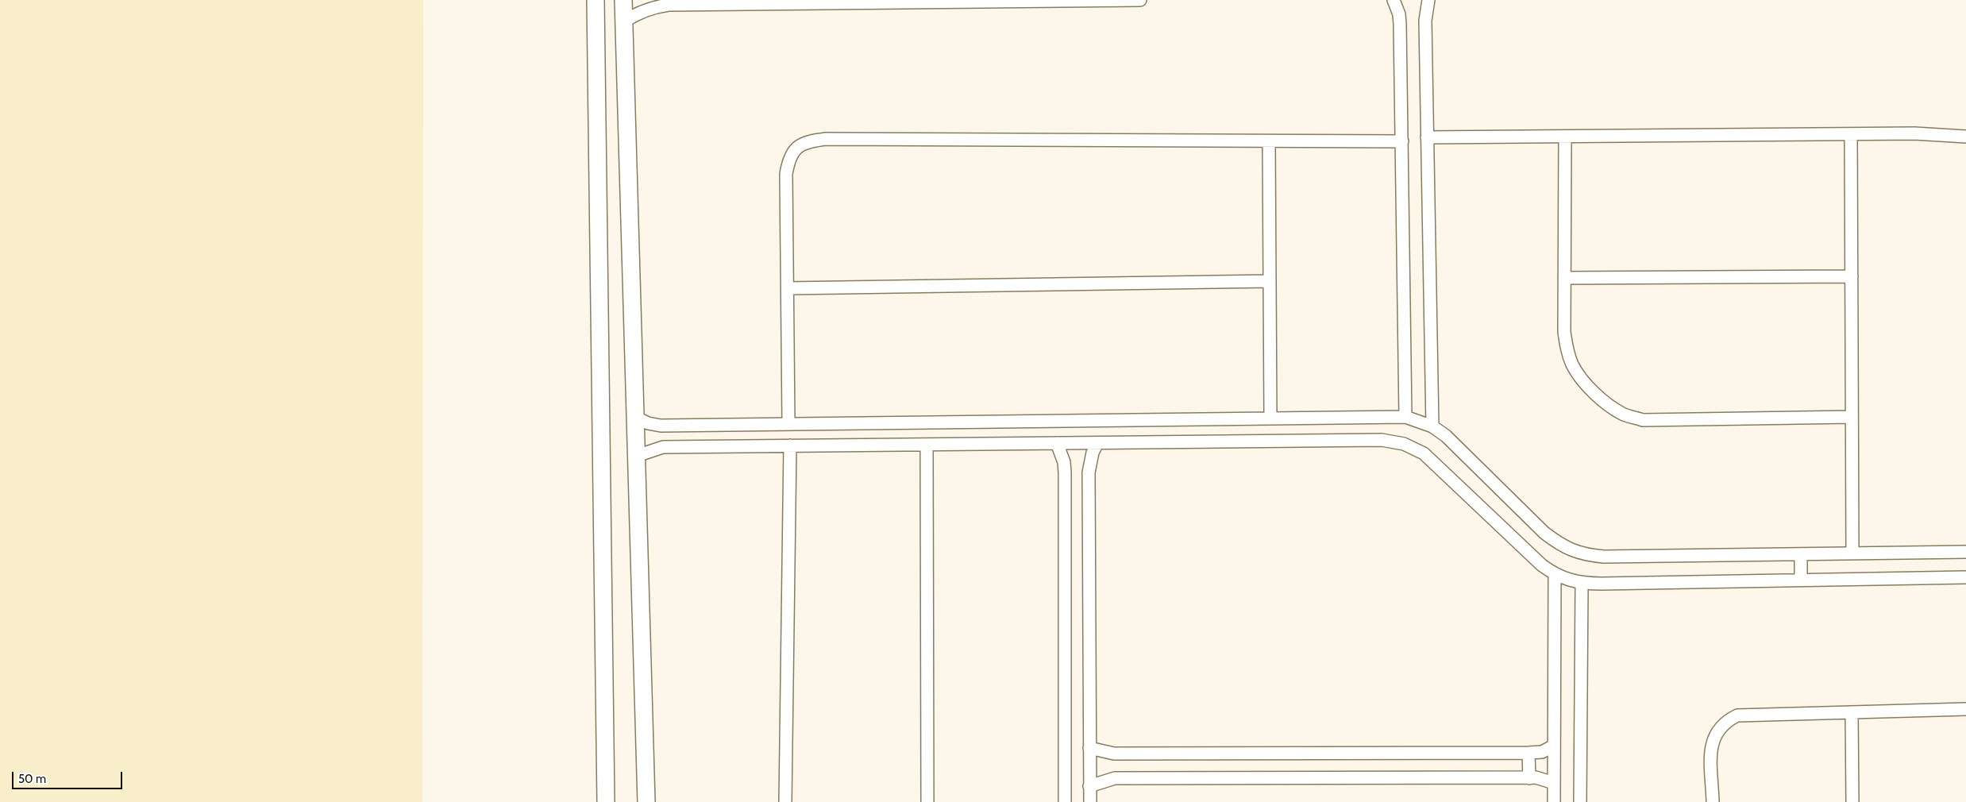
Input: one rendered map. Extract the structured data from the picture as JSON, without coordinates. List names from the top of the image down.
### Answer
{
  "scale_bar": "50 m"
}
